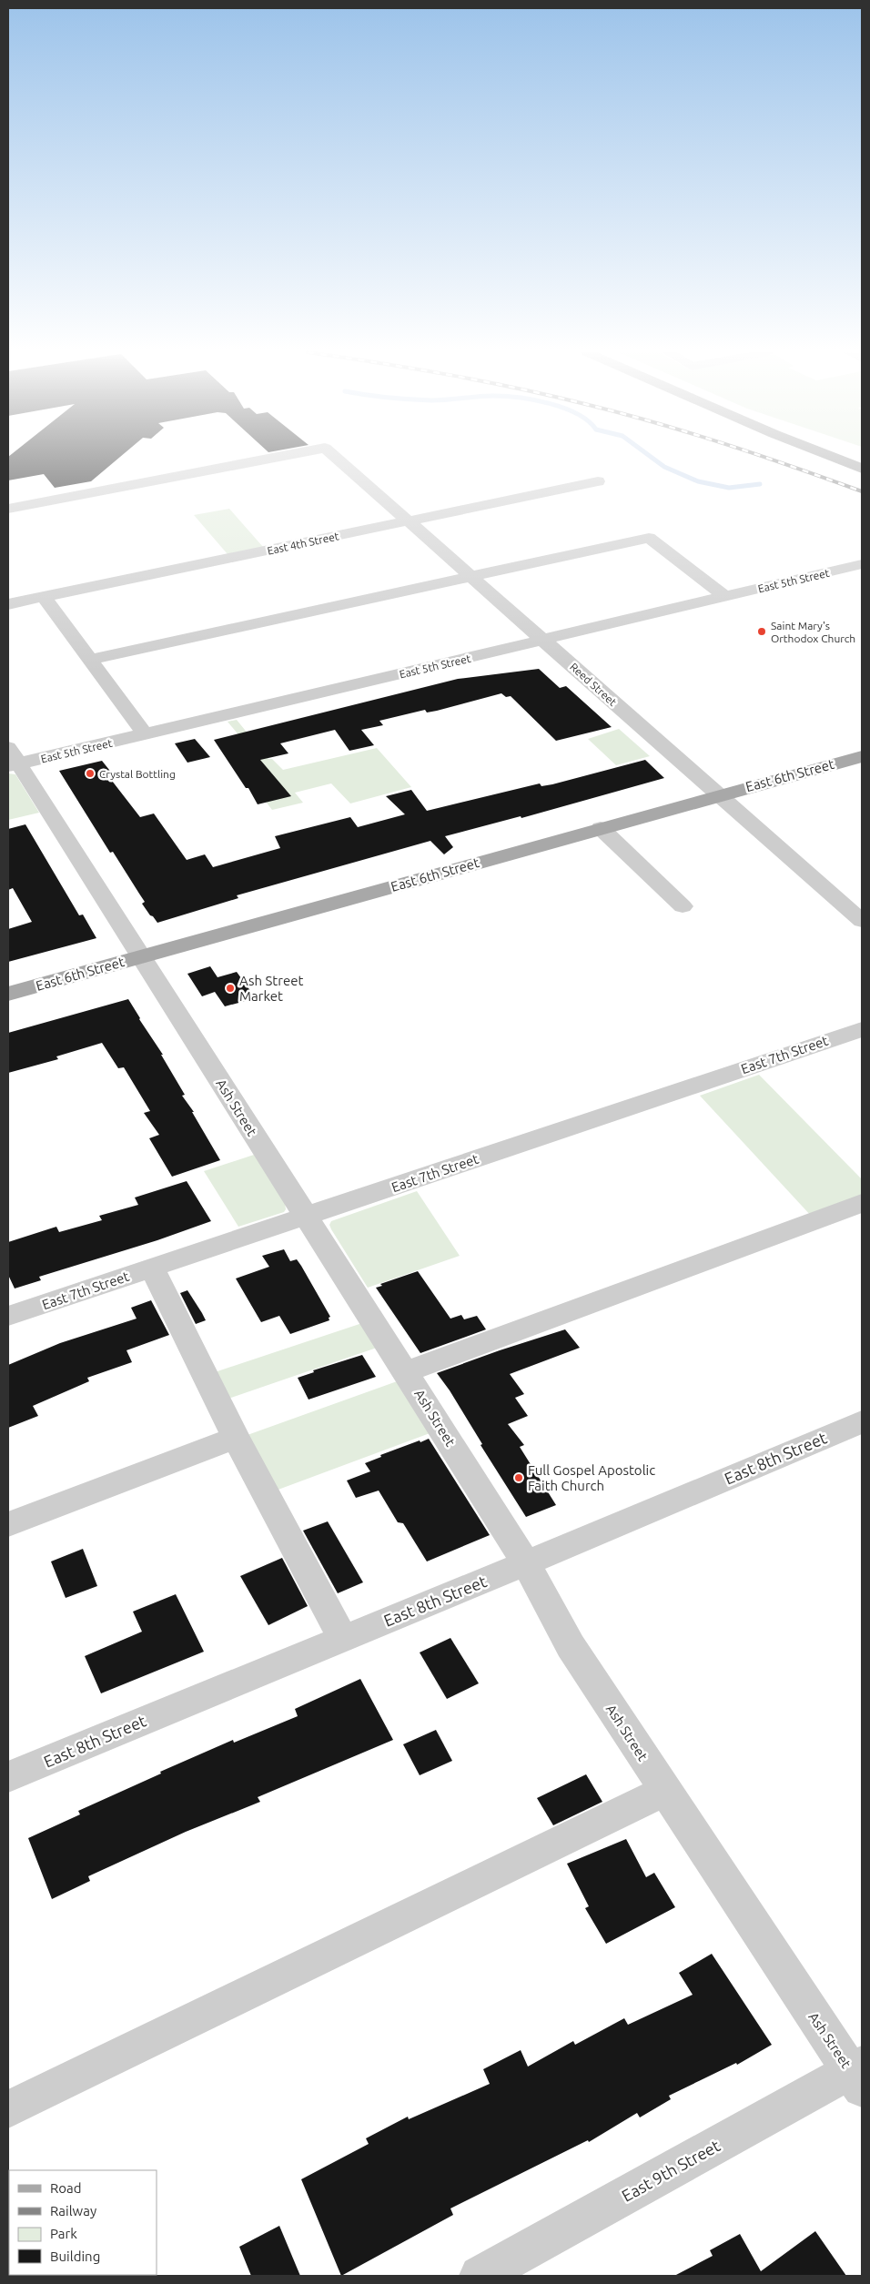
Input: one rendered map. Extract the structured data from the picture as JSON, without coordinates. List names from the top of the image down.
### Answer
{
  "streets": {
    "main road": ["East 6th Street"],
    "street": [
      "East 4th Street",
      "East 5th Street",
      "Reed Street",
      "East 7th Street",
      "Ash Street",
      "East 8th Street",
      "East 9th Street"
    ]
  },
  "crossings": [
    ["East 4th Street", "Reed Street"],
    ["East 5th Street", "Reed Street"],
    ["East 5th Street", "Ash Street"],
    ["Reed Street", "East 6th Street"],
    ["East 6th Street", "Ash Street"],
    ["East 7th Street", "Ash Street"],
    ["Ash Street", "East 8th Street"],
    ["Ash Street", "East 9th Street"]
  ],
  "places": [
    "Saint Mary's Orthodox Church",
    "Crystal Bottling",
    "Ash Street Market",
    "Full Gospel Apostolic Faith Church"
  ],
  "legend": [
    "Road",
    "Railway",
    "Park",
    "Building"
  ]
}
